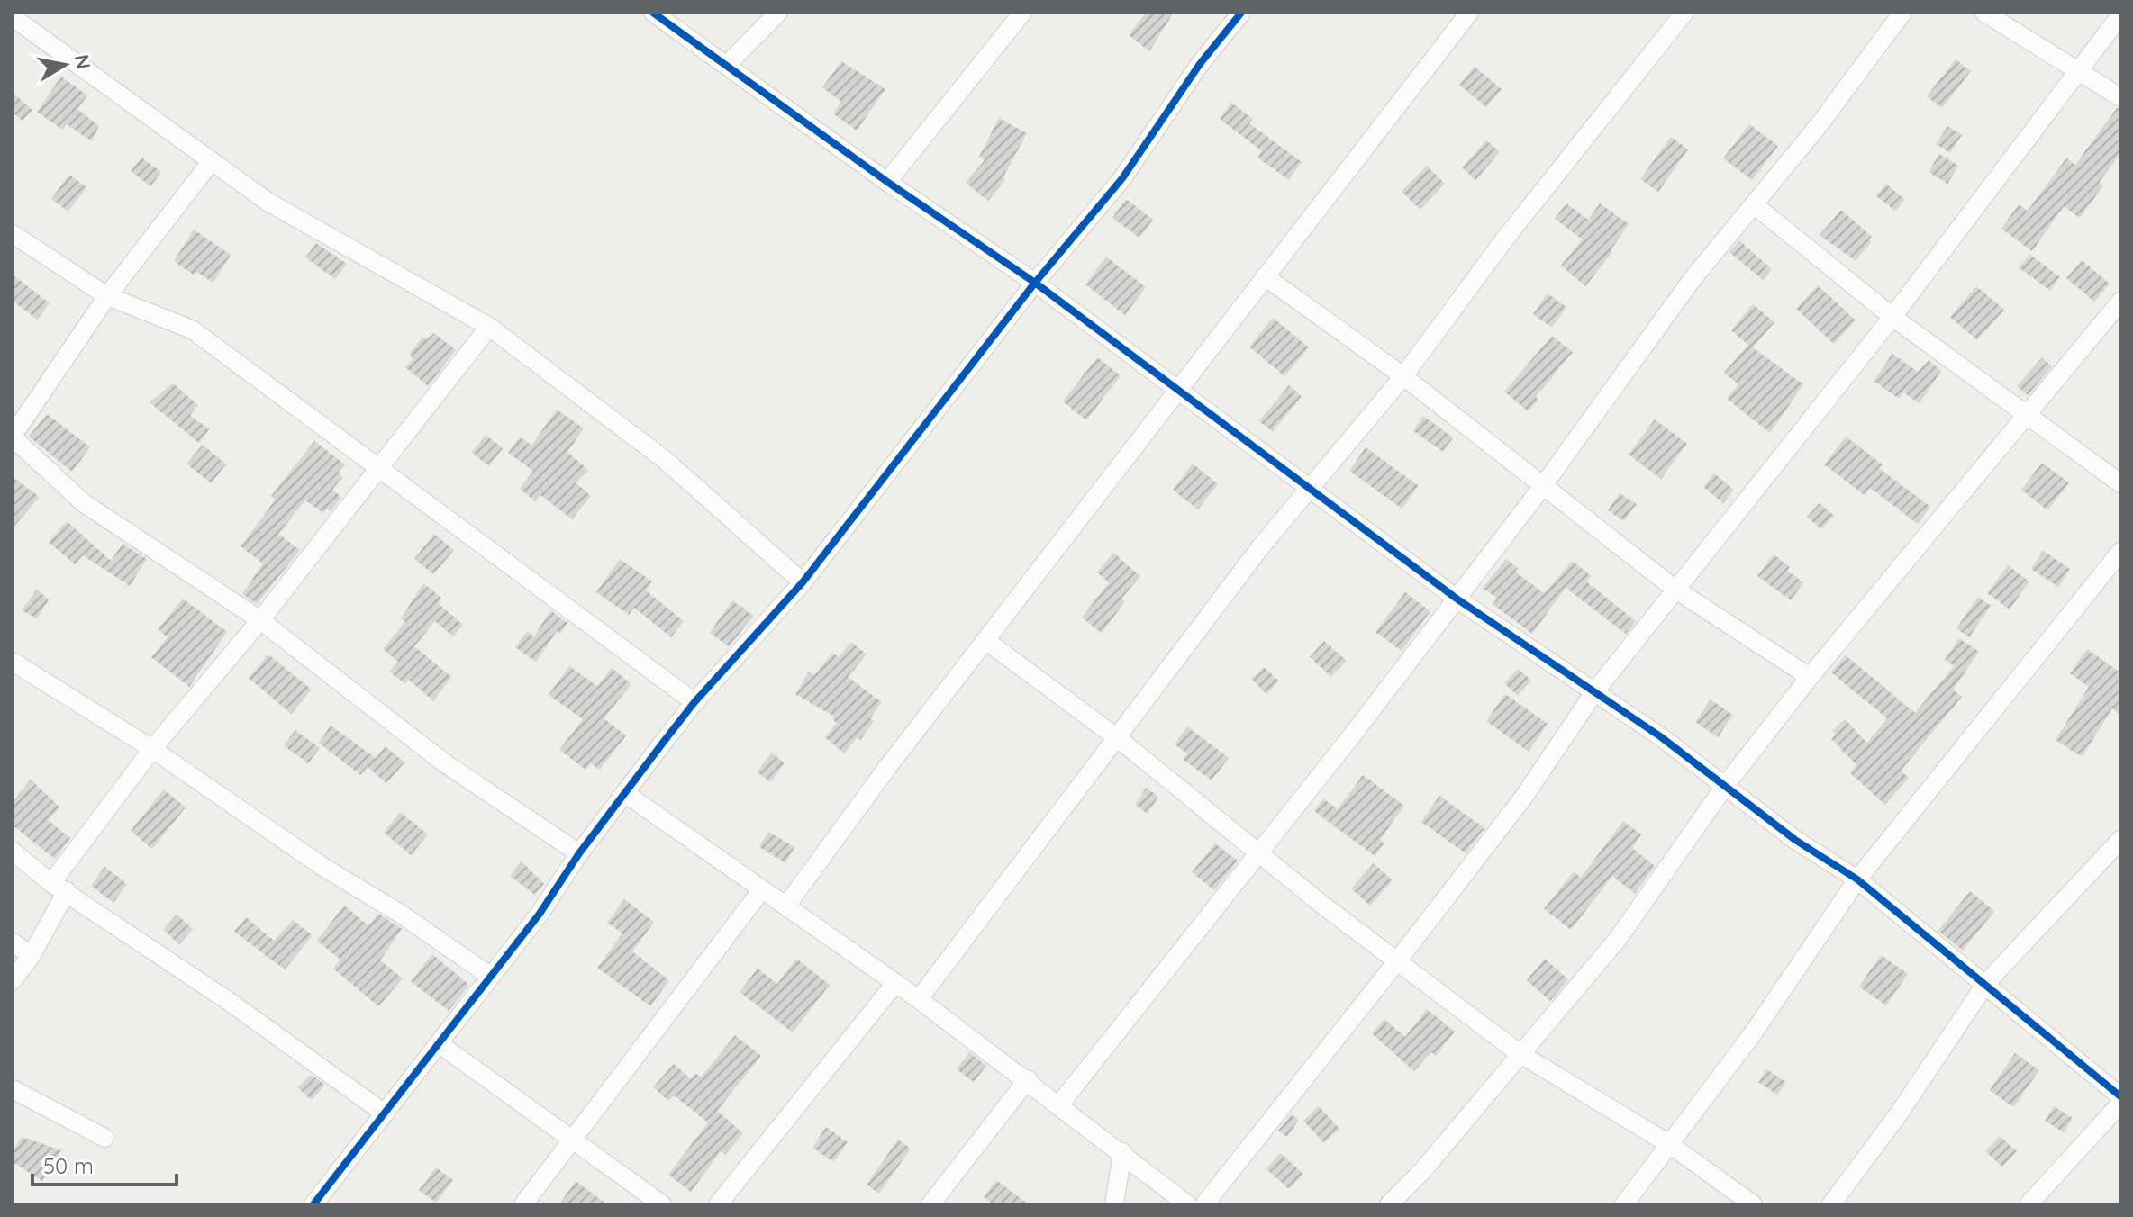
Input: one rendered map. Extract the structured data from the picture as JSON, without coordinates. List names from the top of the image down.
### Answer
{
  "scale_bar": "50 m",
  "north": "right"
}
